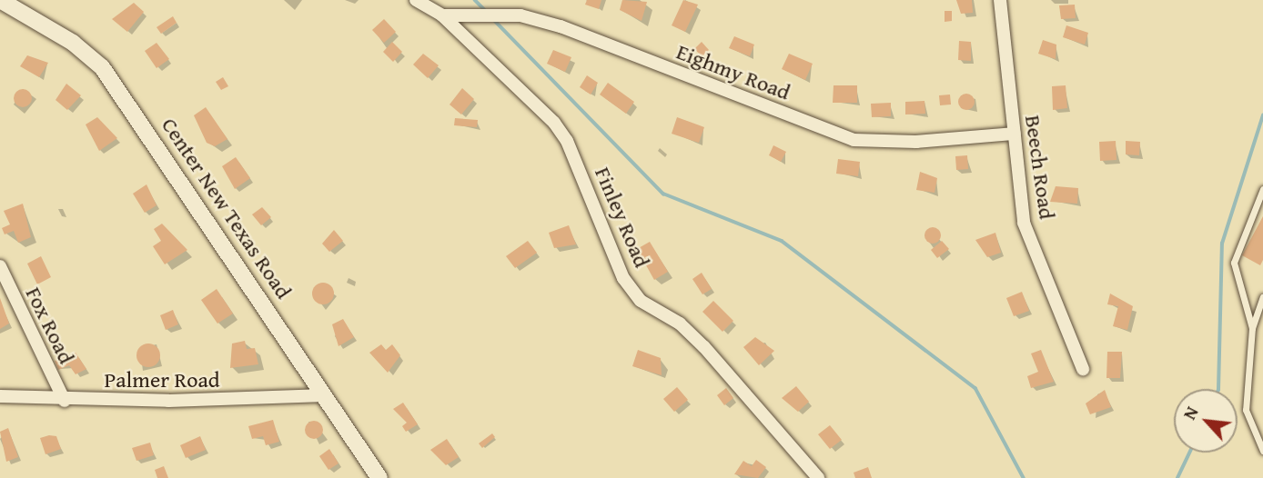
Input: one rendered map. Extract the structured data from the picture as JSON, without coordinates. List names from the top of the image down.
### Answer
{
  "streets": {
    "street": [
      "Eighmy Road",
      "Beech Road",
      "Center New Texas Road",
      "Finley Road",
      "Fox Road",
      "Palmer Road"
    ]
  },
  "crossings": [
    ["Eighmy Road", "Beech Road"],
    ["Eighmy Road", "Finley Road"],
    ["Center New Texas Road", "Palmer Road"],
    ["Fox Road", "Palmer Road"]
  ],
  "north": "top left"
}
